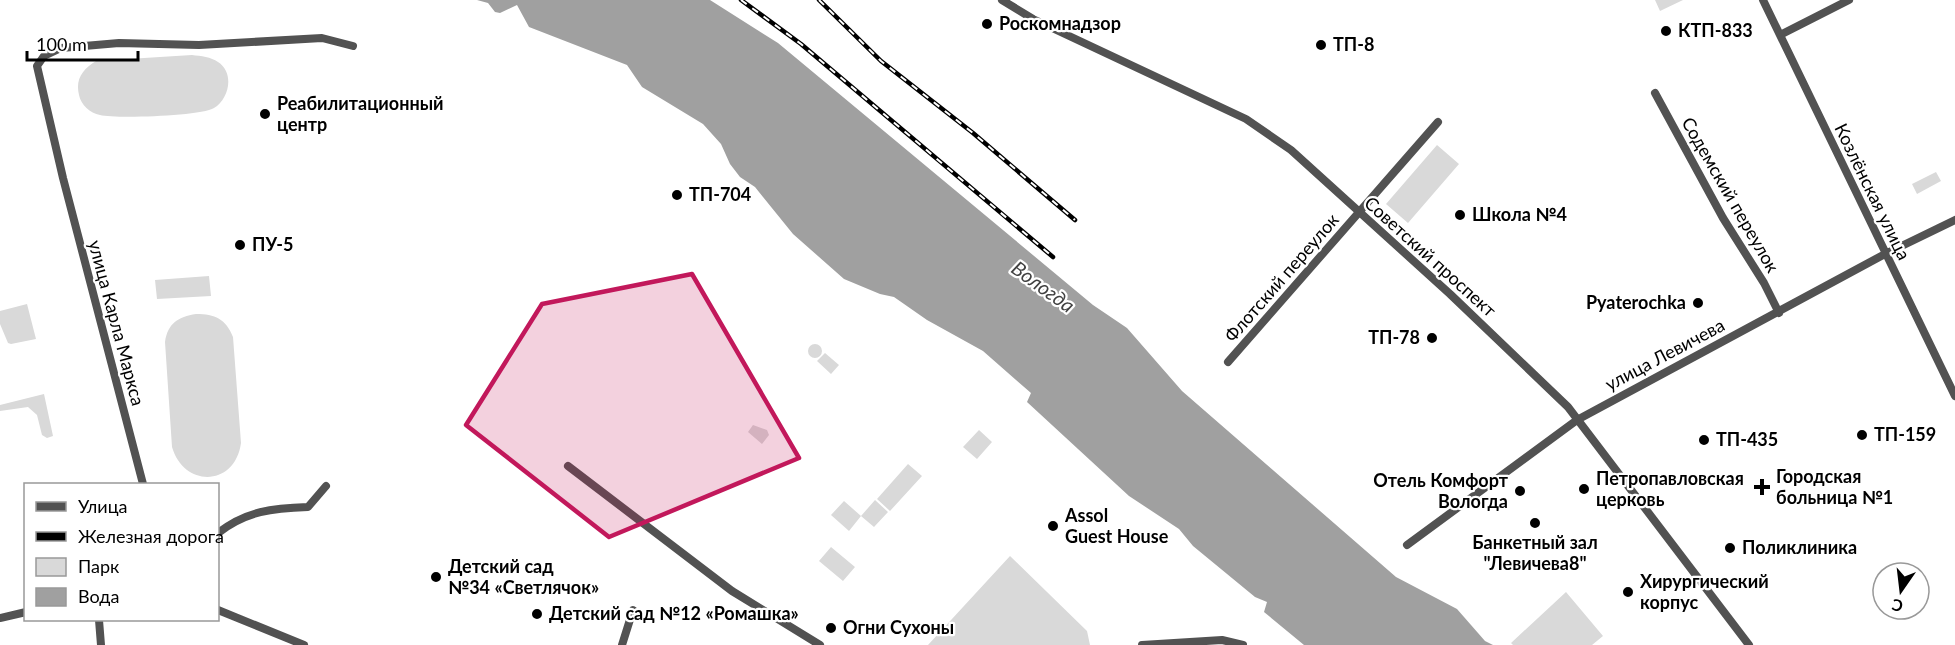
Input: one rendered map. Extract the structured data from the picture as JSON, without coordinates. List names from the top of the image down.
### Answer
{
  "streets": {
    "street": [
      "Козлёнская улица",
      "Содемский переулок",
      "Советский проспект",
      "Флотский переулок",
      "улица Карла Маркса",
      "улица Левичева"
    ]
  },
  "crossings": [
    ["Козлёнская улица", "улица Левичева"],
    ["Содемский переулок", "улица Левичева"],
    ["Советский проспект", "Флотский переулок"],
    ["Советский проспект", "улица Левичева"]
  ],
  "water": ["Вологда"],
  "places": {
    "other": [
      "Роскомнадзор",
      "КТП-833",
      "ТП-8",
      "Реабилитационный центр",
      "ТП-704",
      "Школа №4",
      "ПУ-5",
      "Pyaterochka",
      "ТП-78",
      "ТП-159",
      "ТП-435",
      "Петропавловская церковь",
      "Отель Комфорт Вологда",
      "Банкетный зал \"Левичева8\"",
      "Assol Guest House",
      "Поликлиника",
      "Детский сад №34 «Светлячок»",
      "Хирургический корпус",
      "Детский сад №12 «Ромашка»",
      "Огни Сухоны"
    ],
    "health": ["Городская больница №1"]
  },
  "legend": [
    "Улица",
    "Железная дорога",
    "Парк",
    "Вода"
  ],
  "scale_bar": "100 m",
  "north": "bottom"
}
